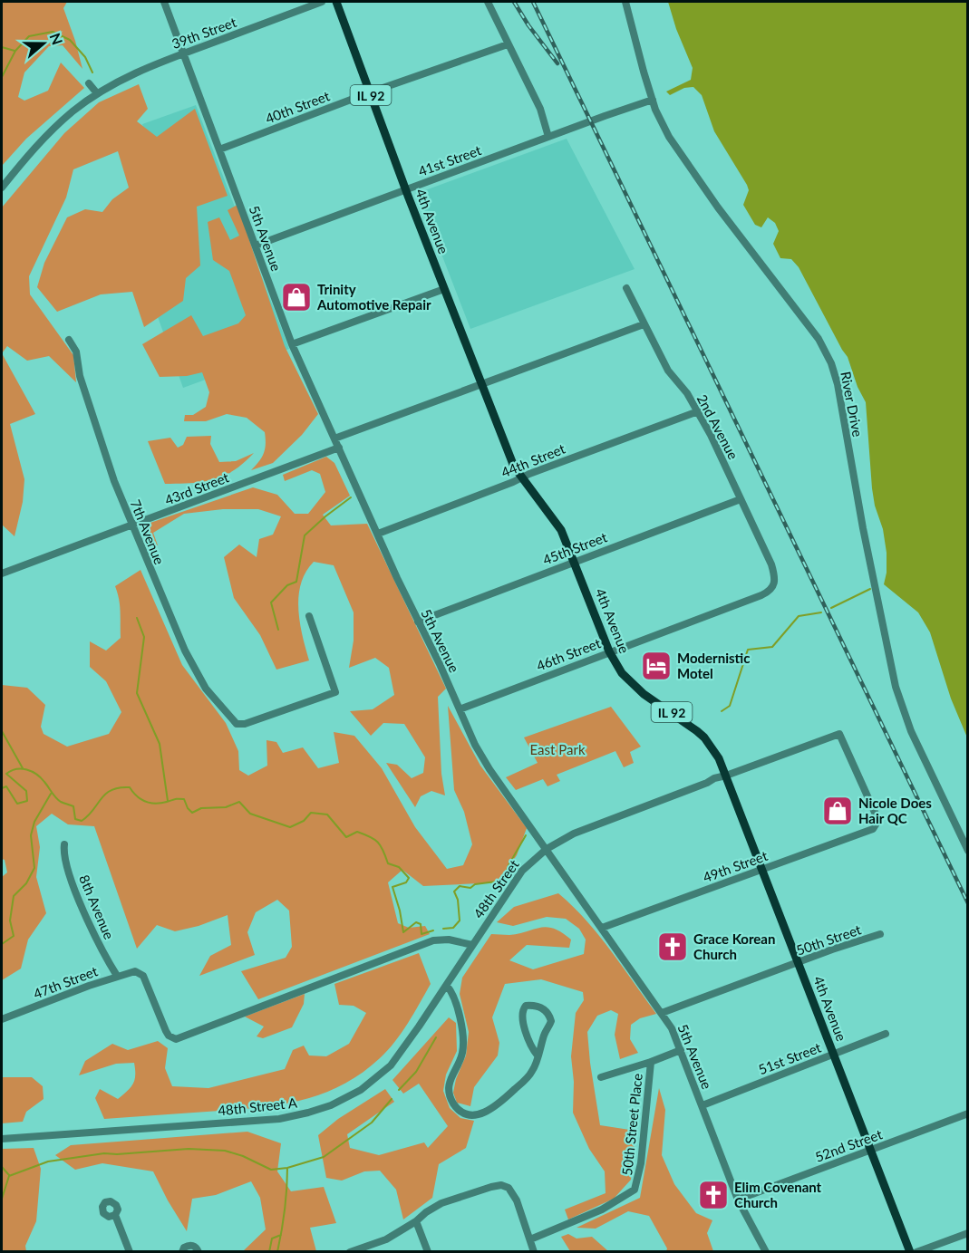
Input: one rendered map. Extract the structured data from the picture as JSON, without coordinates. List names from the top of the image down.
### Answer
{
  "streets": {
    "main road": ["IL 92", "4th Avenue"],
    "street": [
      "39th Street",
      "40th Street",
      "41st Street",
      "5th Avenue",
      "River Drive",
      "2nd Avenue",
      "44th Street",
      "43rd Street",
      "7th Avenue",
      "45th Street",
      "46th Street",
      "49th Street",
      "48th Street",
      "8th Avenue",
      "50th Street",
      "47th Street",
      "51st Street",
      "48th Street A",
      "50th Street Place",
      "52nd Street"
    ]
  },
  "crossings": [
    ["39th Street", "5th Avenue"],
    ["40th Street", "4th Avenue"],
    ["40th Street", "5th Avenue"],
    ["41st Street", "4th Avenue"],
    ["41st Street", "5th Avenue"],
    ["41st Street", "River Drive"],
    ["4th Avenue", "44th Street"],
    ["4th Avenue", "45th Street"],
    ["4th Avenue", "46th Street"],
    ["4th Avenue", "49th Street"],
    ["4th Avenue", "48th Street"],
    ["4th Avenue", "50th Street"],
    ["4th Avenue", "51st Street"],
    ["4th Avenue", "52nd Street"],
    ["5th Avenue", "44th Street"],
    ["5th Avenue", "43rd Street"],
    ["5th Avenue", "45th Street"],
    ["5th Avenue", "46th Street"],
    ["5th Avenue", "49th Street"],
    ["5th Avenue", "48th Street"],
    ["5th Avenue", "50th Street"],
    ["5th Avenue", "51st Street"],
    ["5th Avenue", "52nd Street"],
    ["2nd Avenue", "44th Street"],
    ["2nd Avenue", "45th Street"],
    ["2nd Avenue", "46th Street"],
    ["43rd Street", "7th Avenue"],
    ["49th Street", "48th Street"],
    ["48th Street", "47th Street"],
    ["48th Street", "48th Street A"],
    ["8th Avenue", "47th Street"],
    ["47th Street", "48th Street A"]
  ],
  "parks": ["East Park"],
  "places": {
    "shop": ["Trinity Automotive Repair", "Nicole Does Hair QC"],
    "hotel": ["Modernistic Motel"],
    "church": ["Grace Korean Church", "Elim Covenant Church"]
  },
  "north": "right"
}
